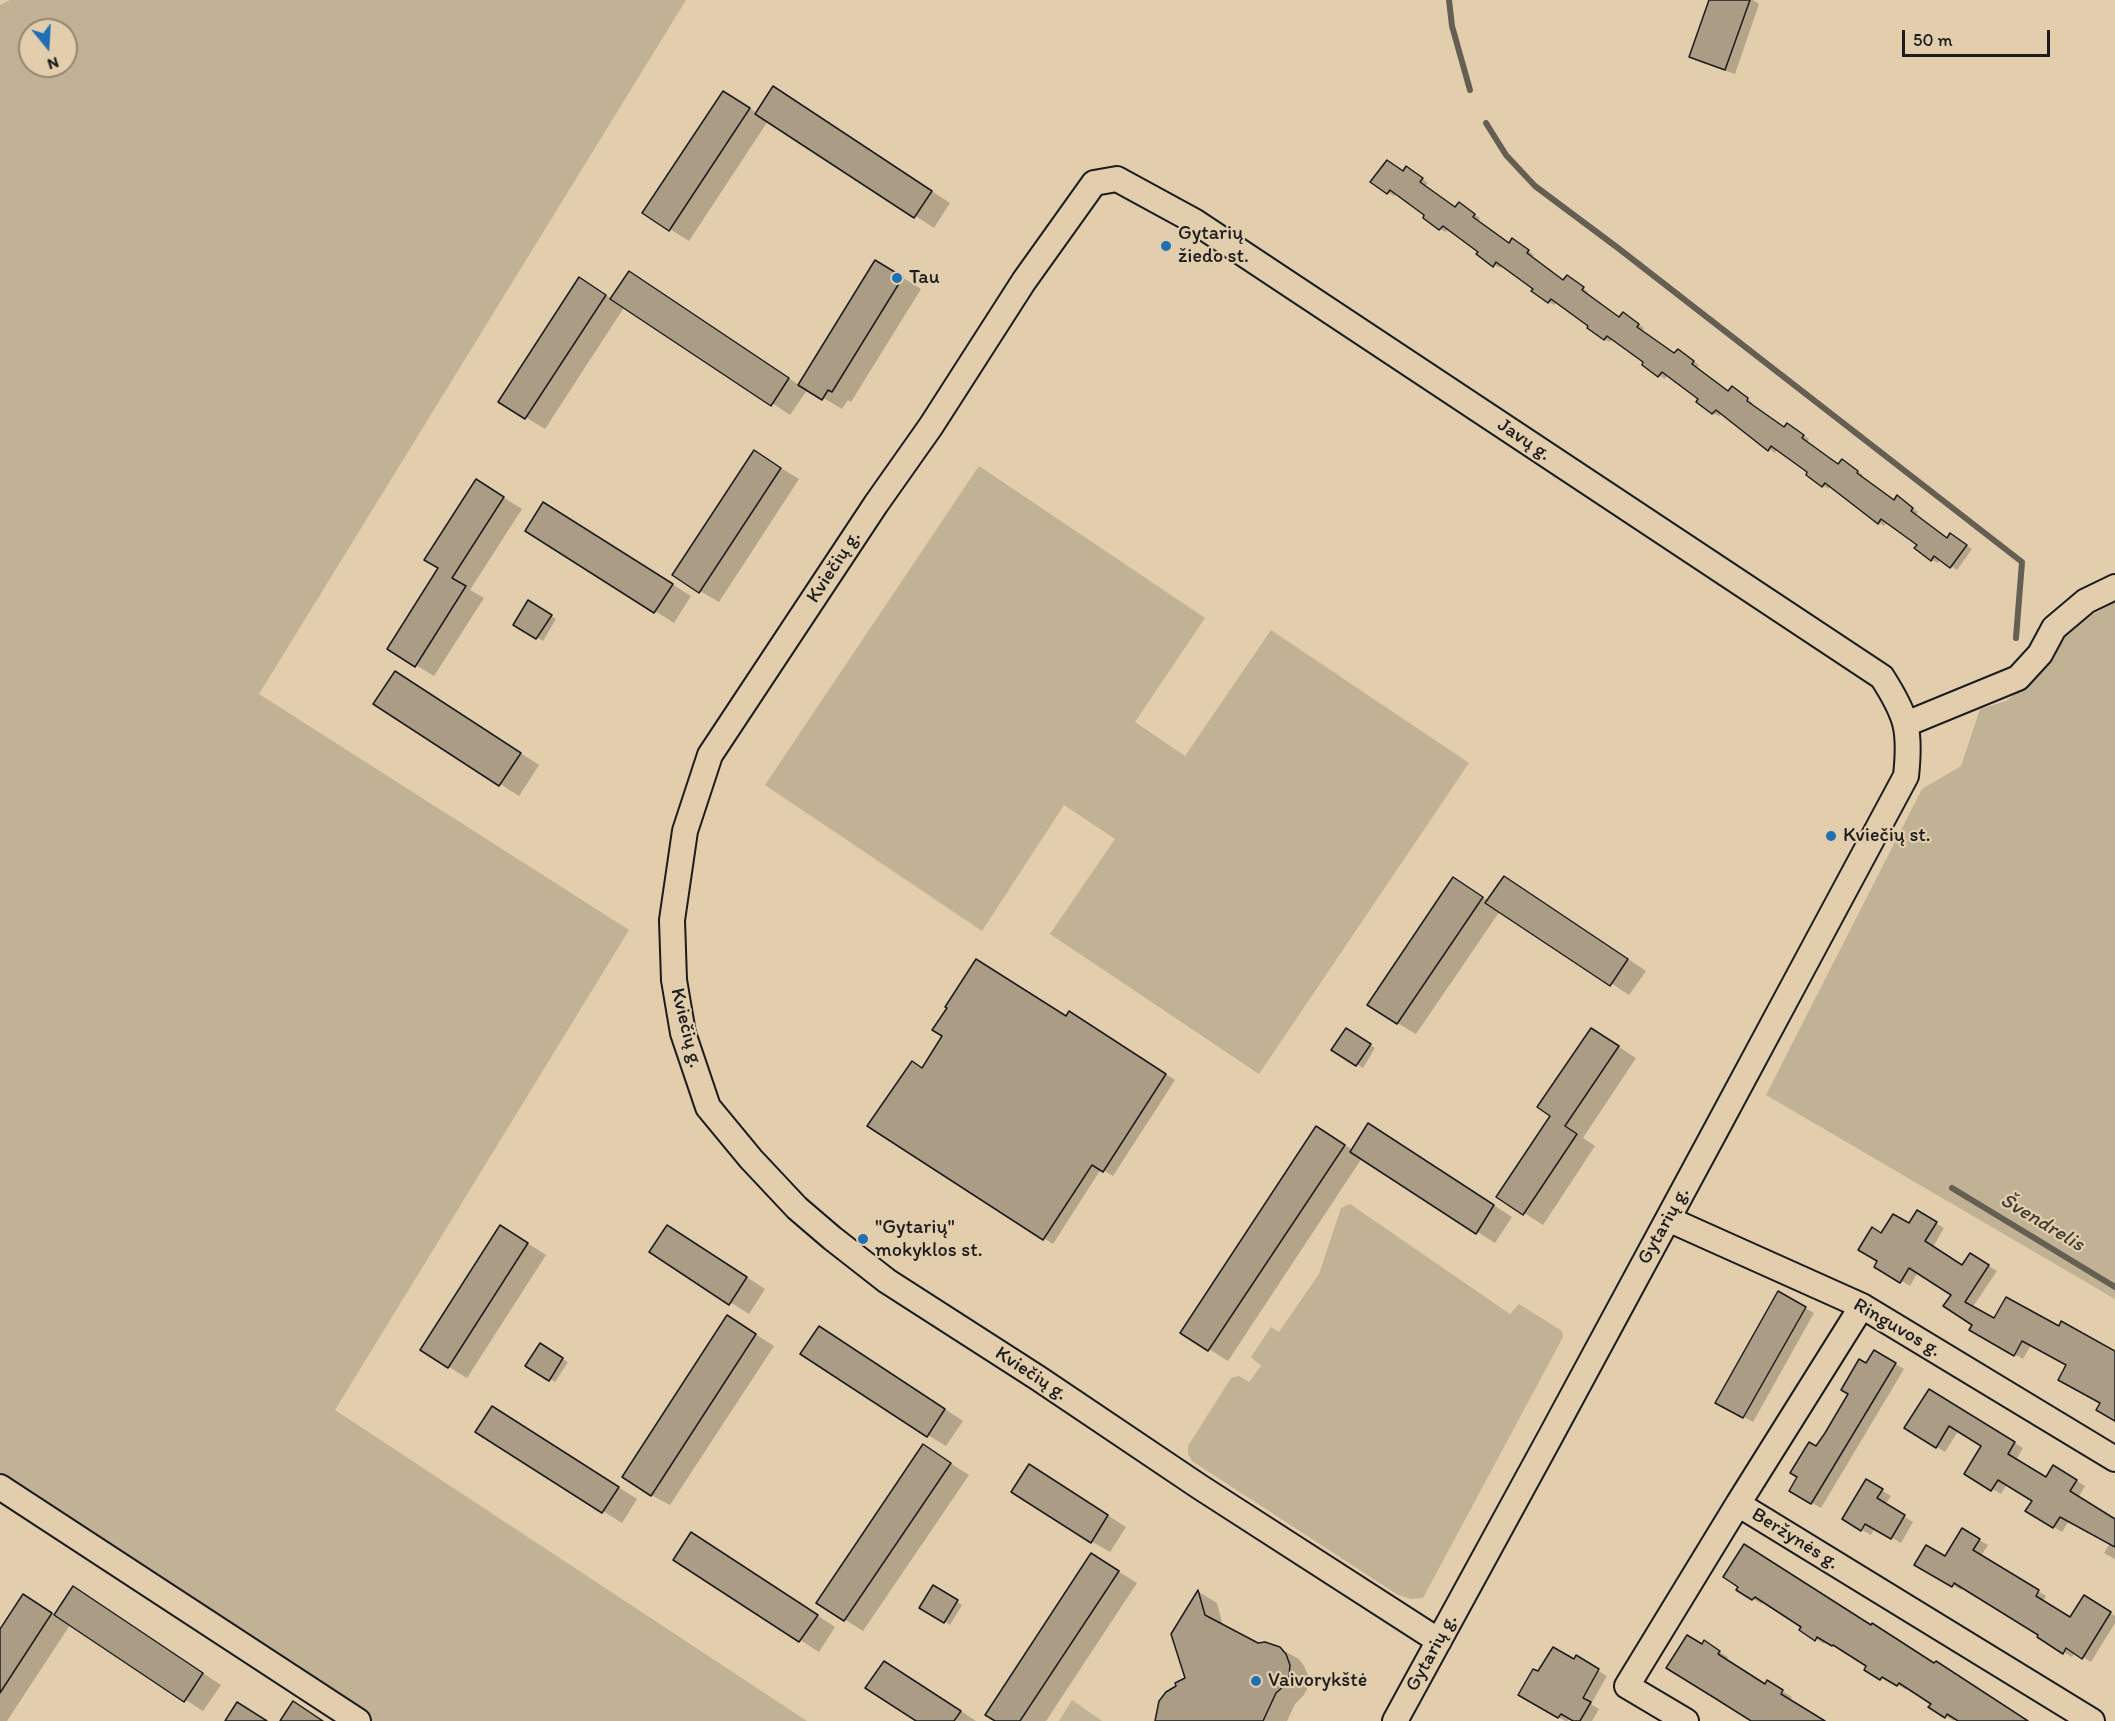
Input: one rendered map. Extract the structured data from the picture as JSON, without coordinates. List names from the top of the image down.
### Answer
{
  "streets": {
    "street": [
      "Javų g.",
      "Kviečių g.",
      "Gytarių g.",
      "Ringuvos g.",
      "Beržynės g."
    ]
  },
  "crossings": [
    ["Javų g.", "Kviečių g."],
    ["Javų g.", "Gytarių g."],
    ["Kviečių g.", "Gytarių g."],
    ["Gytarių g.", "Ringuvos g."]
  ],
  "water": ["Švendrelis"],
  "places": [
    "Gytarių žiedo st.",
    "Tau",
    "Kviečių st.",
    "\"Gytarių\" mokyklos st.",
    "Vaivorykštė"
  ],
  "scale_bar": "50 m",
  "north": "bottom"
}
